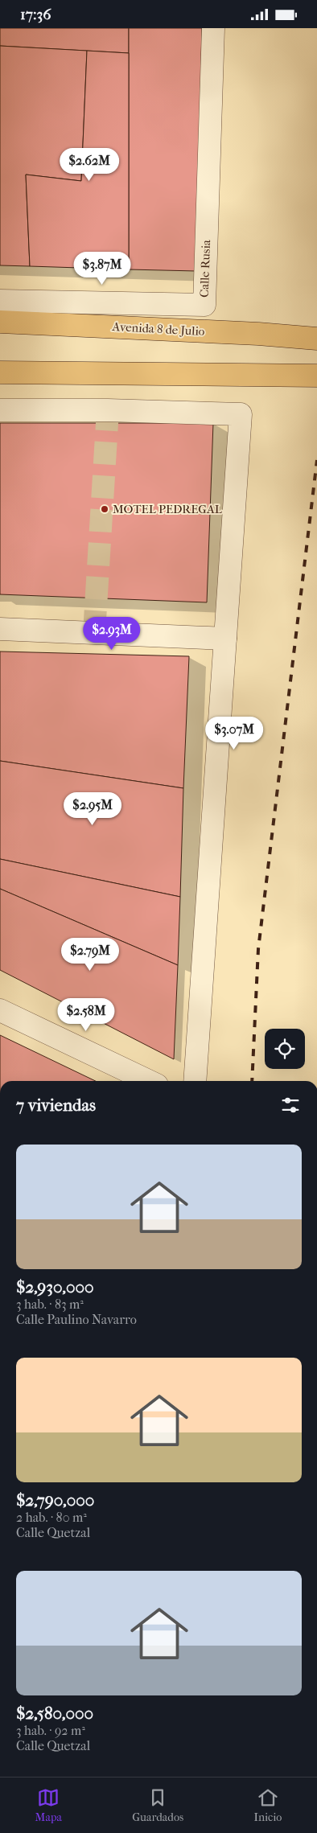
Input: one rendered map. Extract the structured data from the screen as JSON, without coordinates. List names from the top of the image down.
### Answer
{
  "streets": {
    "main road": ["Avenida 8 de Julio"],
    "street": ["Calle Rusia"]
  },
  "places": ["MOTEL PEDREGAL"],
  "page": {
    "status": "17:36",
    "price": [
      "$2.62M",
      "$3.87M",
      "$2.93M",
      "$3.07M",
      "$2.95M",
      "$2.79M",
      "$2.58M"
    ],
    "heading": "7 viviendas",
    "list": [
      {
        "name": "$2,930,000",
        "note": "3 hab. · 83 m² · Calle Paulino Navarro"
      },
      {
        "name": "$2,790,000",
        "note": "2 hab. · 80 m² · Calle Quetzal"
      },
      {
        "name": "$2,580,000",
        "note": "3 hab. · 92 m² · Calle Quetzal"
      }
    ],
    "tabs": ["Mapa", "Guardados", "Inicio"]
  }
}
